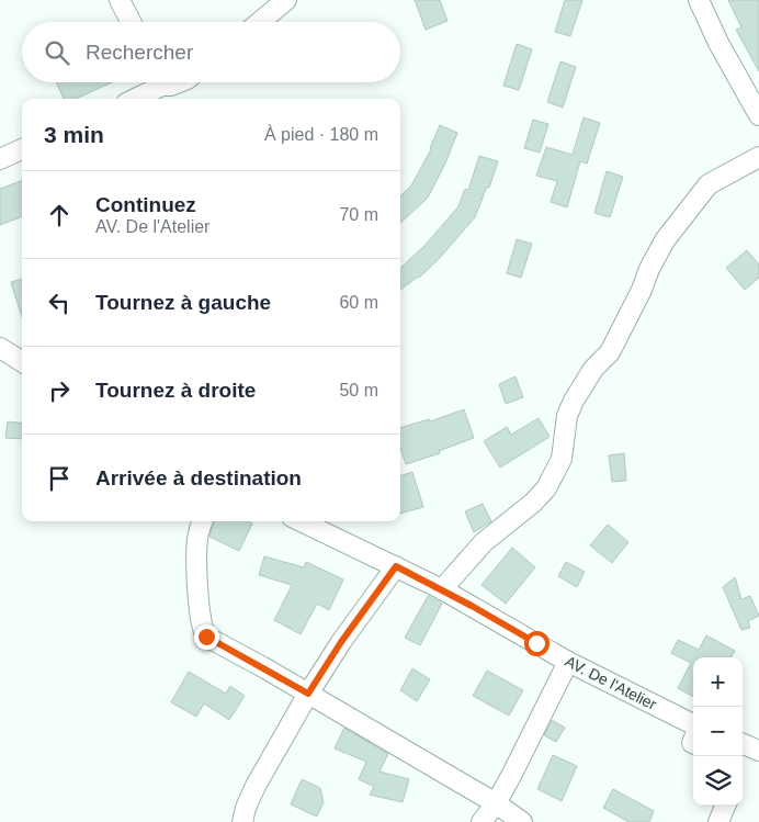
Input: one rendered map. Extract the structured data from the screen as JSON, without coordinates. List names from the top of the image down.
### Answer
{
  "streets": {
    "street": ["AV. De l'Atelier"]
  },
  "page": {
    "search": "Rechercher",
    "heading": ["3 min", "À pied · 180 m"],
    "list": [
      ["Continuez", "AV. De l'Atelier", "70 m"],
      ["Tournez à gauche", "60 m"],
      ["Tournez à droite", "50 m"],
      "Arrivée à destination"
    ],
    "map_buttons": ["+", "−"]
  }
}
